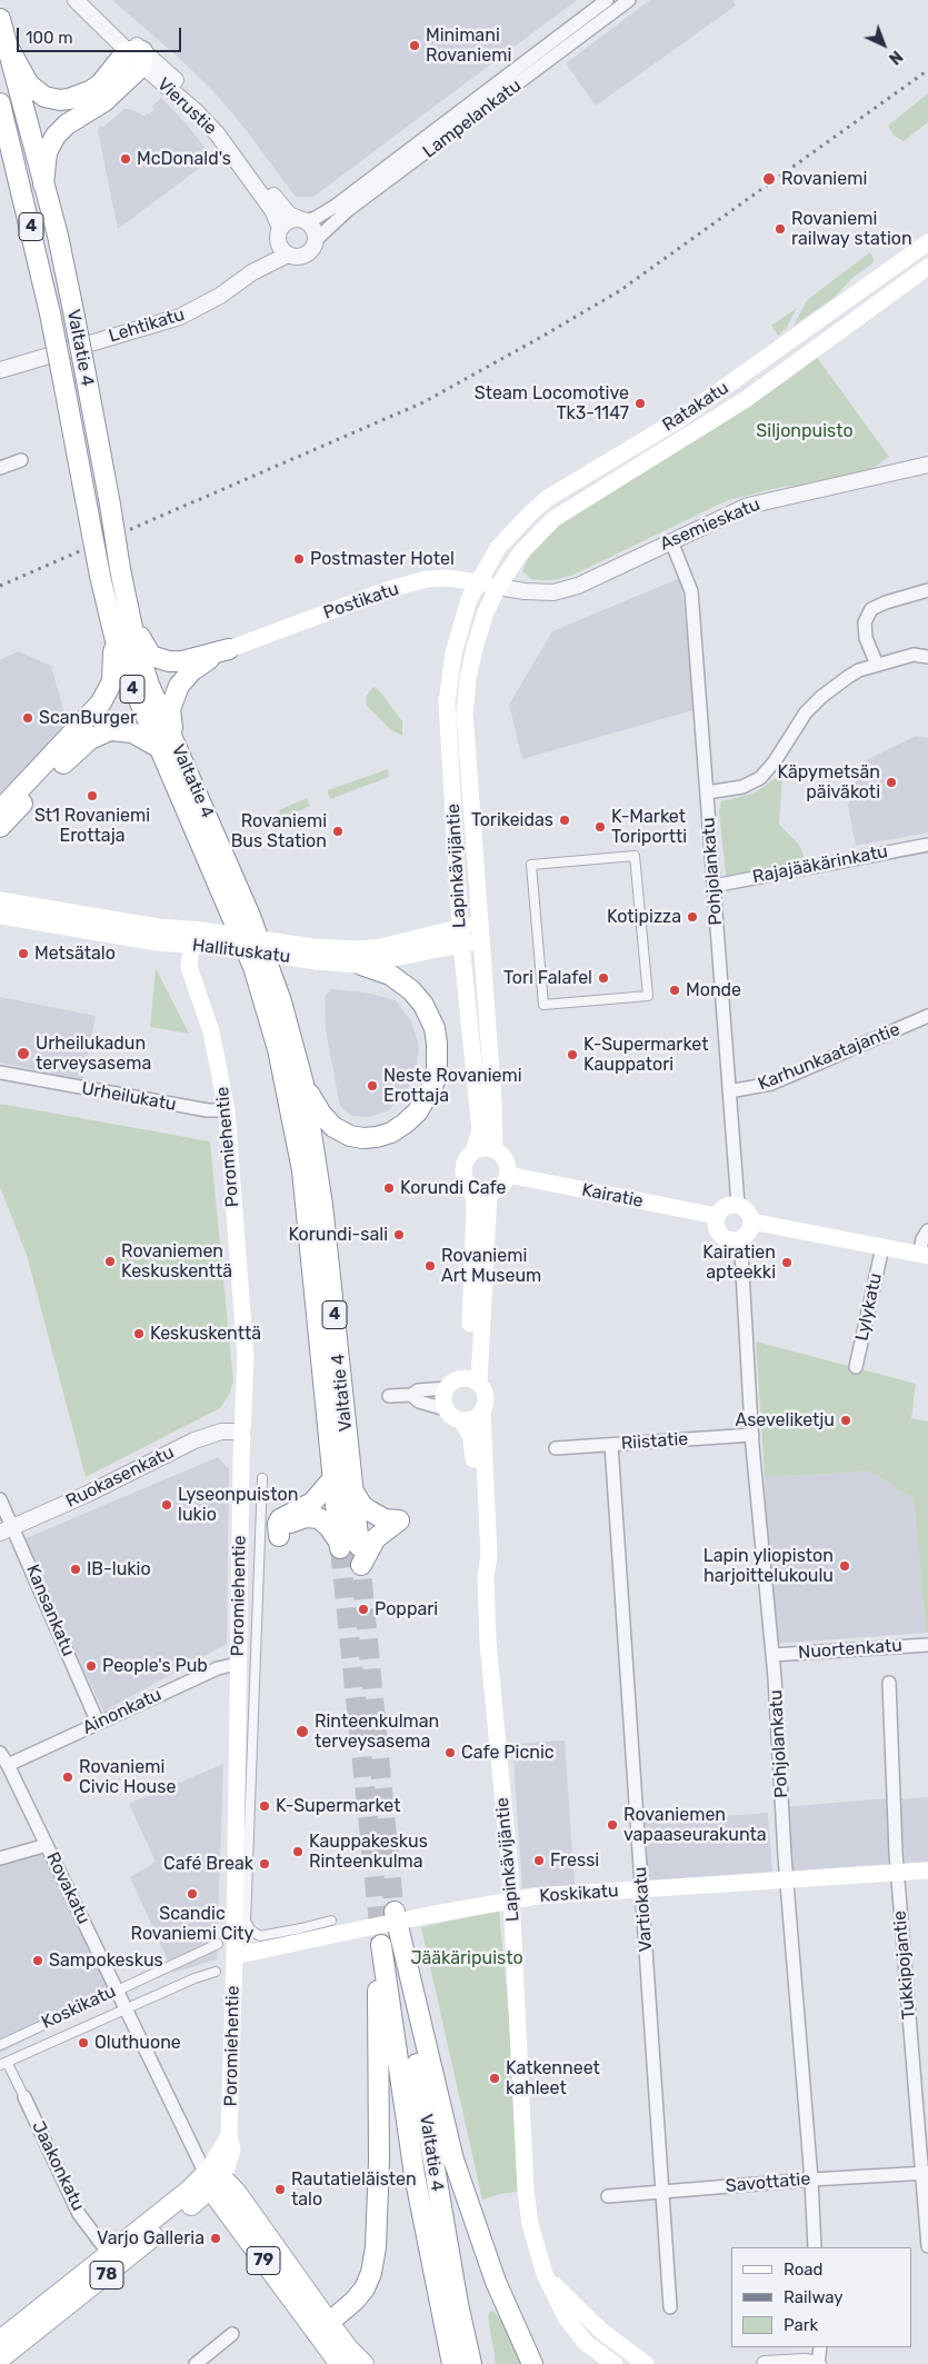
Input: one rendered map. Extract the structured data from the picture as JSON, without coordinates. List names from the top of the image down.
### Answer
{
  "streets": {
    "main road": [
      "4",
      "Valtatie 4",
      "Ratakatu",
      "Postikatu",
      "Lapinkävijäntie",
      "Hallituskatu",
      "Poromiehentie",
      "Kairatie",
      "Koskikatu",
      "79",
      "78"
    ],
    "street": [
      "Vierustie",
      "Lampelankatu",
      "Lehtikatu",
      "Asemieskatu",
      "Rajajääkärinkatu",
      "Pohjolankatu",
      "Karhunkaatajantie",
      "Urheilukatu",
      "Lylykatu",
      "Riistatie",
      "Ruokasenkatu",
      "Kansankatu",
      "Nuortenkatu",
      "Ainonkatu",
      "Rovakatu",
      "Vartiokatu",
      "Tukkipojantie",
      "Jaakonkatu",
      "Savottatie"
    ]
  },
  "crossings": [
    ["Vierustie", "Lampelankatu"],
    ["Vierustie", "Lehtikatu"],
    ["Lampelankatu", "Lehtikatu"],
    ["Ratakatu", "Asemieskatu"],
    ["Ratakatu", "Postikatu"],
    ["Ratakatu", "Lapinkävijäntie"],
    ["Asemieskatu", "Postikatu"],
    ["Asemieskatu", "Lapinkävijäntie"],
    ["Asemieskatu", "Pohjolankatu"],
    ["Postikatu", "Lapinkävijäntie"],
    ["Rajajääkärinkatu", "Pohjolankatu"],
    ["Lapinkävijäntie", "Hallituskatu"],
    ["Lapinkävijäntie", "Kairatie"],
    ["Lapinkävijäntie", "Koskikatu"],
    ["Pohjolankatu", "Karhunkaatajantie"],
    ["Pohjolankatu", "Kairatie"],
    ["Pohjolankatu", "Riistatie"],
    ["Pohjolankatu", "Nuortenkatu"],
    ["Pohjolankatu", "Koskikatu"],
    ["Pohjolankatu", "Savottatie"],
    ["Hallituskatu", "Poromiehentie"],
    ["Urheilukatu", "Poromiehentie"],
    ["Poromiehentie", "Ruokasenkatu"],
    ["Poromiehentie", "Ainonkatu"],
    ["Poromiehentie", "Rovakatu"],
    ["Poromiehentie", "Koskikatu"],
    ["Poromiehentie", "79"],
    ["Poromiehentie", "78"],
    ["Riistatie", "Vartiokatu"],
    ["Ruokasenkatu", "Kansankatu"],
    ["Kansankatu", "Ainonkatu"],
    ["Ainonkatu", "Rovakatu"],
    ["Rovakatu", "Koskikatu"],
    ["Rovakatu", "79"],
    ["Rovakatu", "78"],
    ["Koskikatu", "Vartiokatu"],
    ["Koskikatu", "Tukkipojantie"],
    ["Koskikatu", "Jaakonkatu"],
    ["Vartiokatu", "Savottatie"],
    ["Tukkipojantie", "Savottatie"],
    ["Jaakonkatu", "78"],
    ["79", "78"]
  ],
  "parks": ["Siljonpuisto", "Jääkäripuisto"],
  "places": [
    "Minimani Rovaniemi",
    "McDonald's",
    "Rovaniemi",
    "Rovaniemi railway station",
    "Steam Locomotive Tk3-1147",
    "Postmaster Hotel",
    "ScanBurger",
    "Käpymetsän päiväkoti",
    "St1 Rovaniemi Erottaja",
    "Torikeidas",
    "K-Market Toriportti",
    "Rovaniemi Bus Station",
    "Kotipizza",
    "Metsätalo",
    "Tori Falafel",
    "Monde",
    "Urheilukadun terveysasema",
    "K-Supermarket Kauppatori",
    "Neste Rovaniemi Erottaja",
    "Korundi Cafe",
    "Korundi-sali",
    "Rovaniemen Keskuskenttä",
    "Kairatien apteekki",
    "Rovaniemi Art Museum",
    "Keskuskenttä",
    "Aseveliketju",
    "Lyseonpuiston lukio",
    "Lapin yliopiston harjoittelukoulu",
    "IB-lukio",
    "Poppari",
    "People's Pub",
    "Rinteenkulman terveysasema",
    "Cafe Picnic",
    "Rovaniemi Civic House",
    "K-Supermarket",
    "Rovaniemen vapaaseurakunta",
    "Kauppakeskus Rinteenkulma",
    "Fressi",
    "Café Break",
    "Scandic Rovaniemi City",
    "Sampokeskus",
    "Oluthuone",
    "Katkenneet kahleet",
    "Rautatieläisten talo",
    "Varjo Galleria"
  ],
  "legend": ["Road", "Railway", "Park"],
  "scale_bar": "100 m",
  "north": "bottom right"
}
